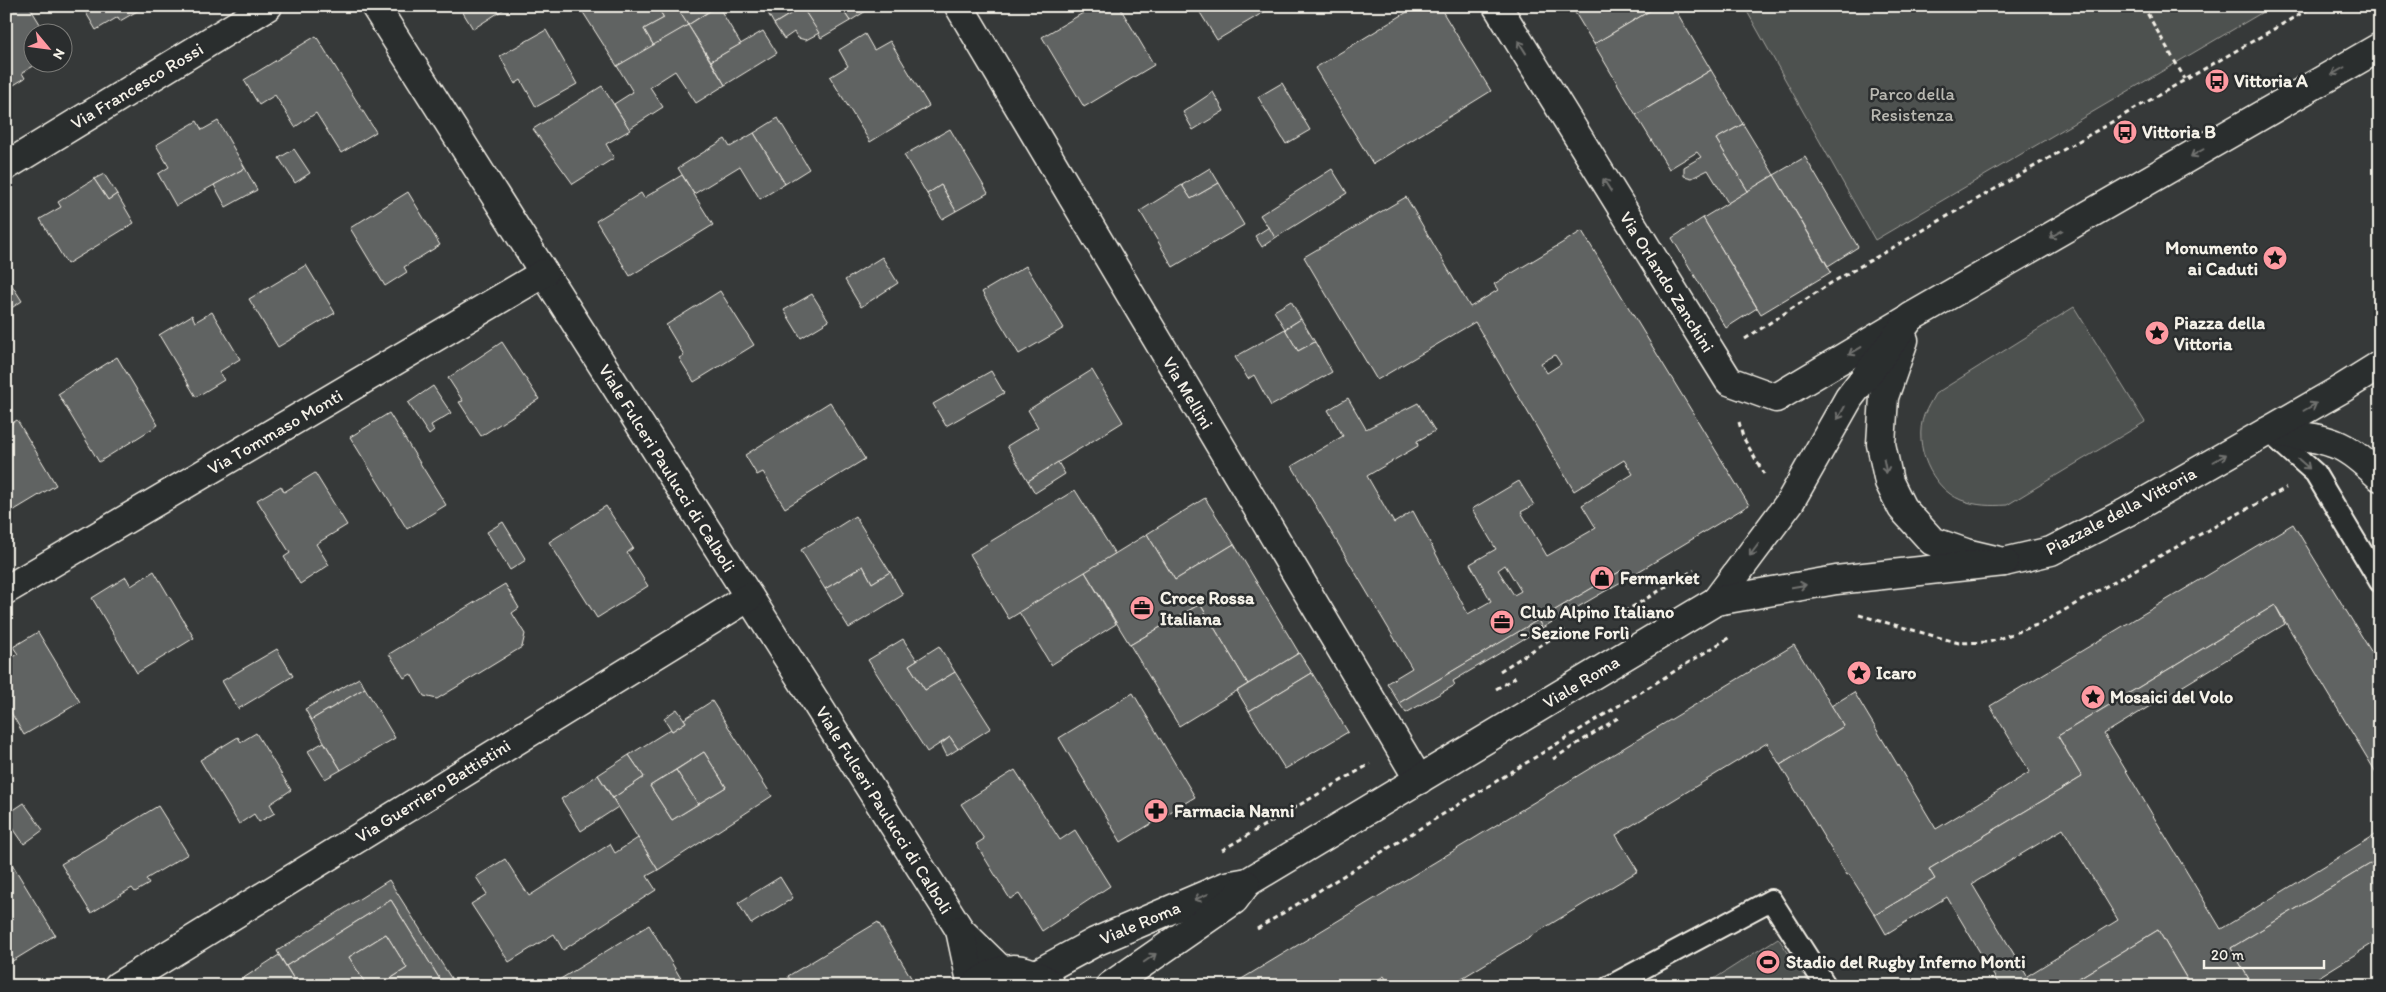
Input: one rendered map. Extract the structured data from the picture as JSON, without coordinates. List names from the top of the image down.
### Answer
{
  "streets": {
    "street": [
      "Via Francesco Rossi",
      "Via Orlando Zanchini",
      "Via Mellini",
      "Via Tommaso Monti",
      "Viale Fulceri Paulucci di Calboli",
      "Piazzale della Vittoria",
      "Viale Roma",
      "Via Guerriero Battistini"
    ]
  },
  "crossings": [
    ["Via Mellini", "Viale Roma"],
    ["Via Tommaso Monti", "Viale Fulceri Paulucci di Calboli"],
    ["Viale Fulceri Paulucci di Calboli", "Via Guerriero Battistini"],
    ["Piazzale della Vittoria", "Viale Roma"]
  ],
  "one_way": ["Via Orlando Zanchini"],
  "parks": ["Parco della Resistenza"],
  "places": {
    "bus stop": ["Vittoria A", "Vittoria B"],
    "place": [
      "Monumento ai Caduti",
      "Piazza della Vittoria",
      "Icaro",
      "Mosaici del Volo"
    ],
    "shop": ["Fermarket"],
    "office": ["Croce Rossa Italiana", "Club Alpino Italiano - Sezione Forlì"],
    "pharmacy": ["Farmacia Nanni"],
    "sports": ["Stadio del Rugby Inferno Monti"]
  },
  "scale_bar": "20 m",
  "north": "bottom right"
}
